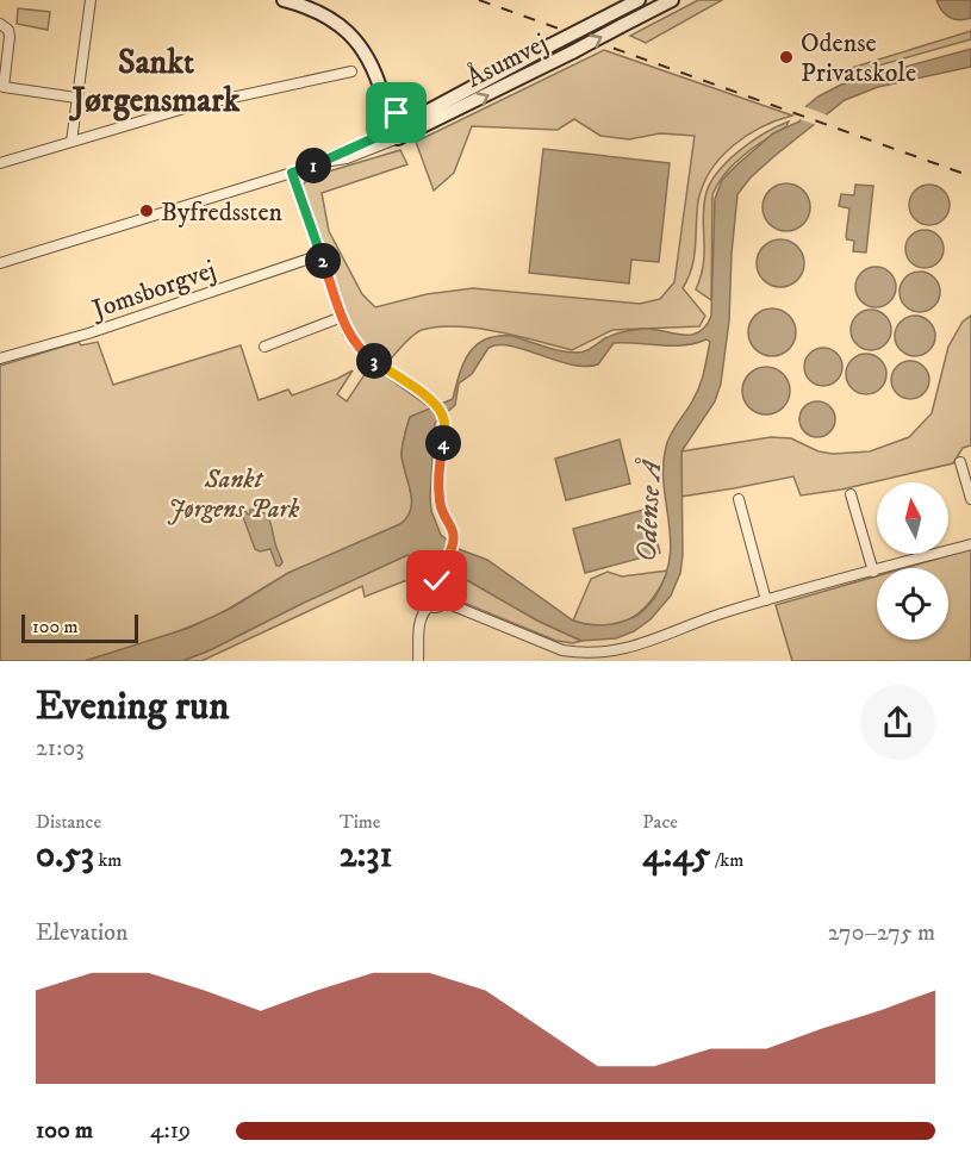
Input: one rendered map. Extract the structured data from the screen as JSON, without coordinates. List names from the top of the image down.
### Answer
{
  "streets": {
    "street": ["Åsumvej", "Jomsborgvej"]
  },
  "districts": ["Sankt Jørgensmark"],
  "water": ["Odense Å"],
  "parks": ["Sankt Jørgens Park"],
  "places": ["Odense Privatskole", "Byfredssten"],
  "scale_bar": "100 m",
  "north": "top",
  "page": {
    "pins": [
      "1",
      "2",
      "3",
      "4"
    ],
    "scale": "100 m",
    "heading": ["Evening run", "21:03"],
    "stats": [
      ["Distance", "0.53 km"],
      ["Time", "2:31"],
      ["Pace", "4:45 /km"]
    ],
    "chart": ["Elevation", "270–275 m"],
    "list": [
      {
        "name": "100 m",
        "note": "4:19"
      }
    ]
  }
}
